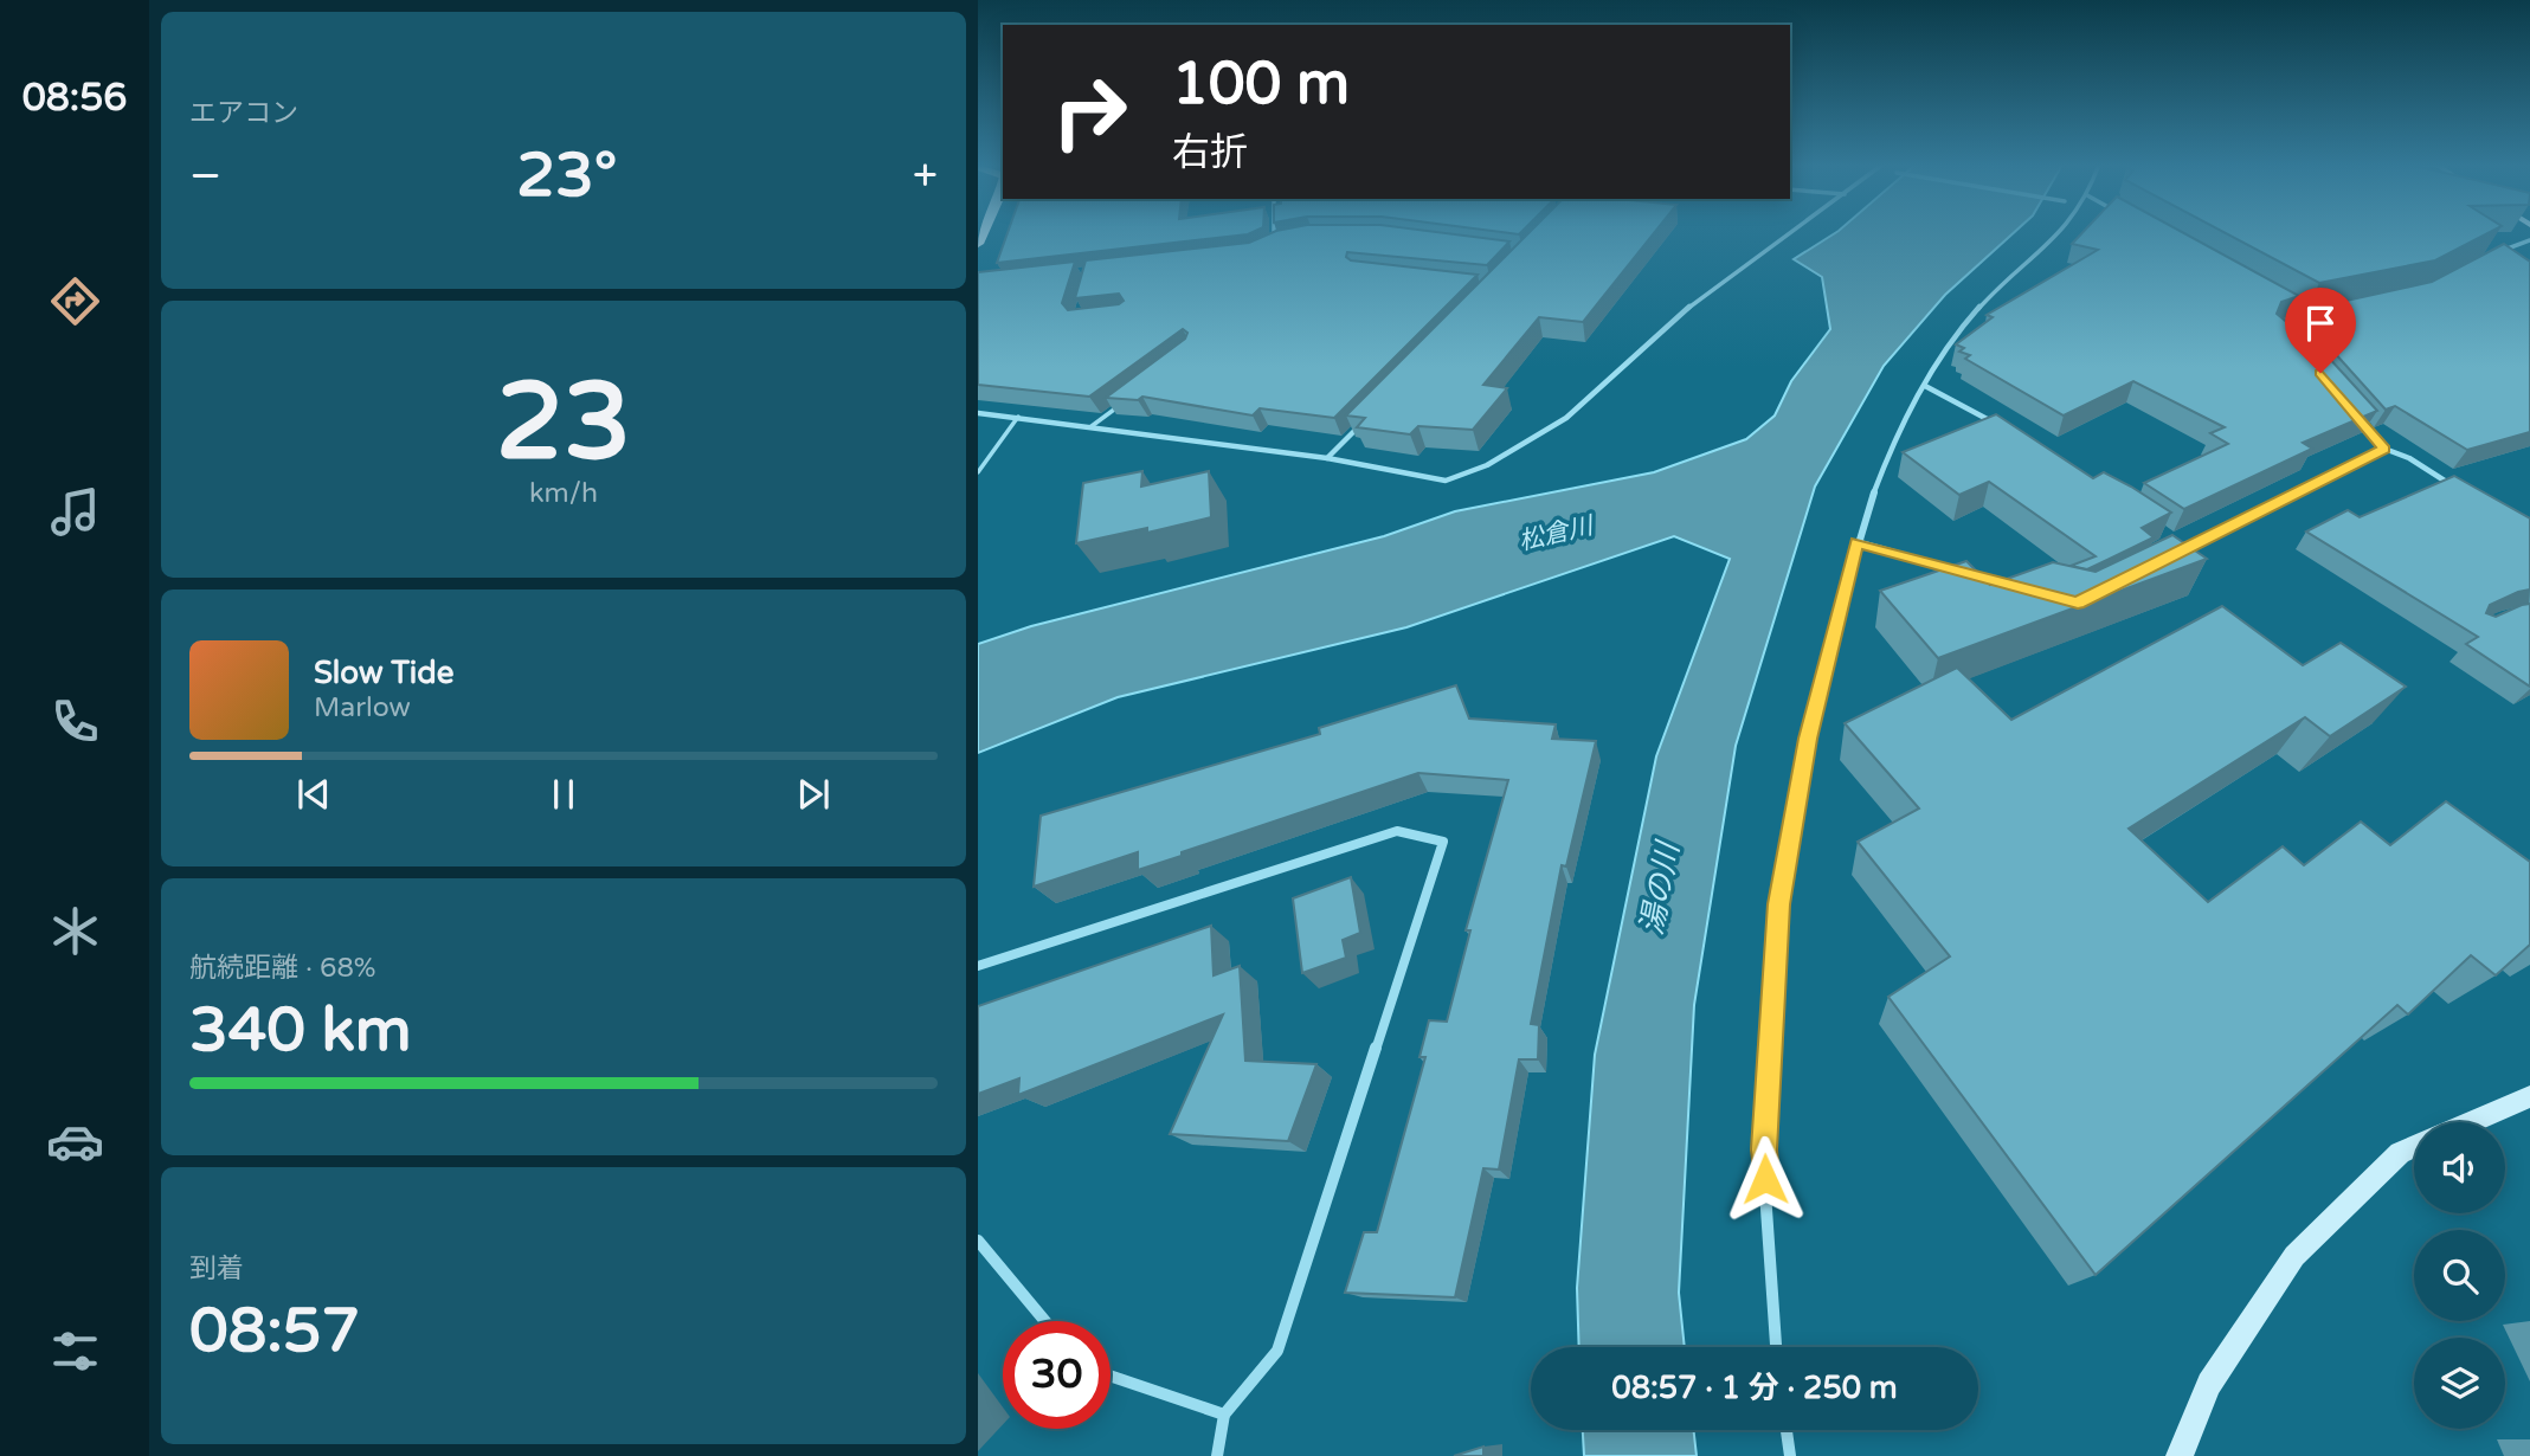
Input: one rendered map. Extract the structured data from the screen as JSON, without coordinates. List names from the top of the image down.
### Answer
{
  "water": ["松倉川", "湯の川"],
  "page": {
    "tabs": "08:56",
    "tile": [
      "エアコン",
      ["23", "km/h"],
      ["航続距離 · 68%", "340 km"],
      ["到着", "08:57"]
    ],
    "turn": ["100 m", "右折"],
    "heat": ["−", "23°", "+"],
    "song": ["Slow Tide", "Marlow"],
    "limit": "30",
    "trip": "08:57 · 1 分 · 250 m"
  }
}
